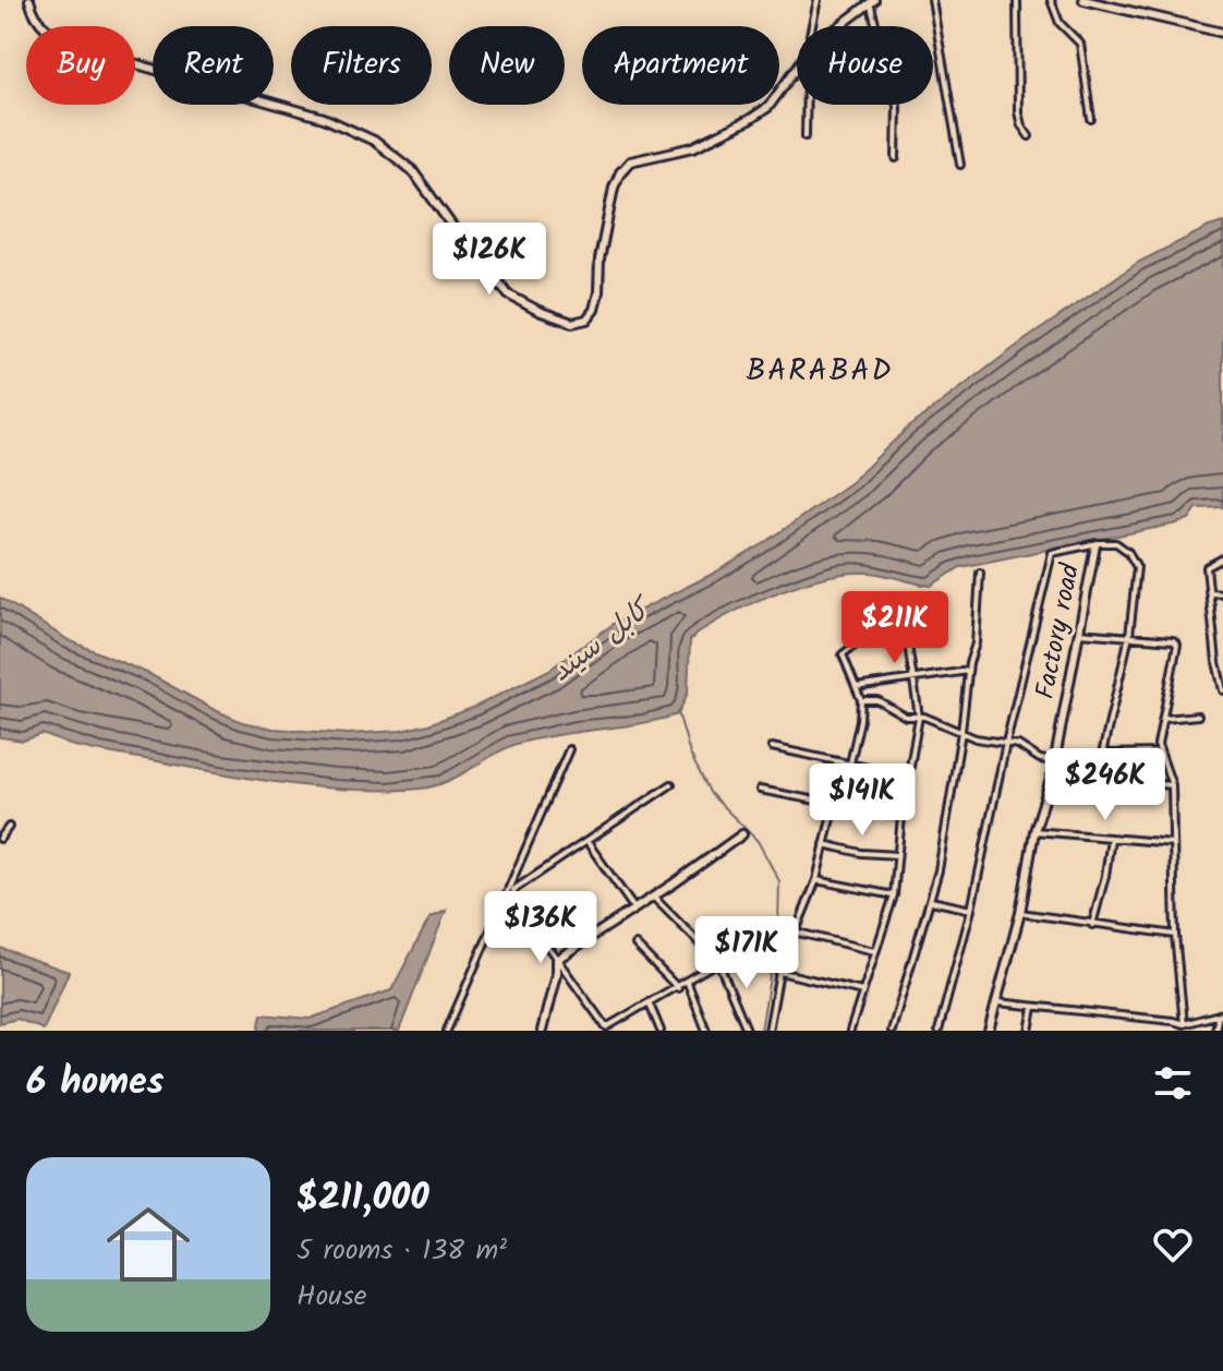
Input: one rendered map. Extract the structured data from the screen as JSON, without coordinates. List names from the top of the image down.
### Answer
{
  "streets": {
    "street": ["Factory road"]
  },
  "districts": ["BARABAD"],
  "water": ["کابل سيند"],
  "page": {
    "chip": [
      "Buy",
      "Rent",
      "Filters",
      "New",
      "Apartment",
      "House"
    ],
    "price": [
      "$126K",
      "$211K",
      "$246K",
      "$141K",
      "$136K",
      "$171K"
    ],
    "heading": "6 homes",
    "list": [
      {
        "name": "$211,000",
        "note": "5 rooms · 138 m² · House"
      }
    ]
  }
}
